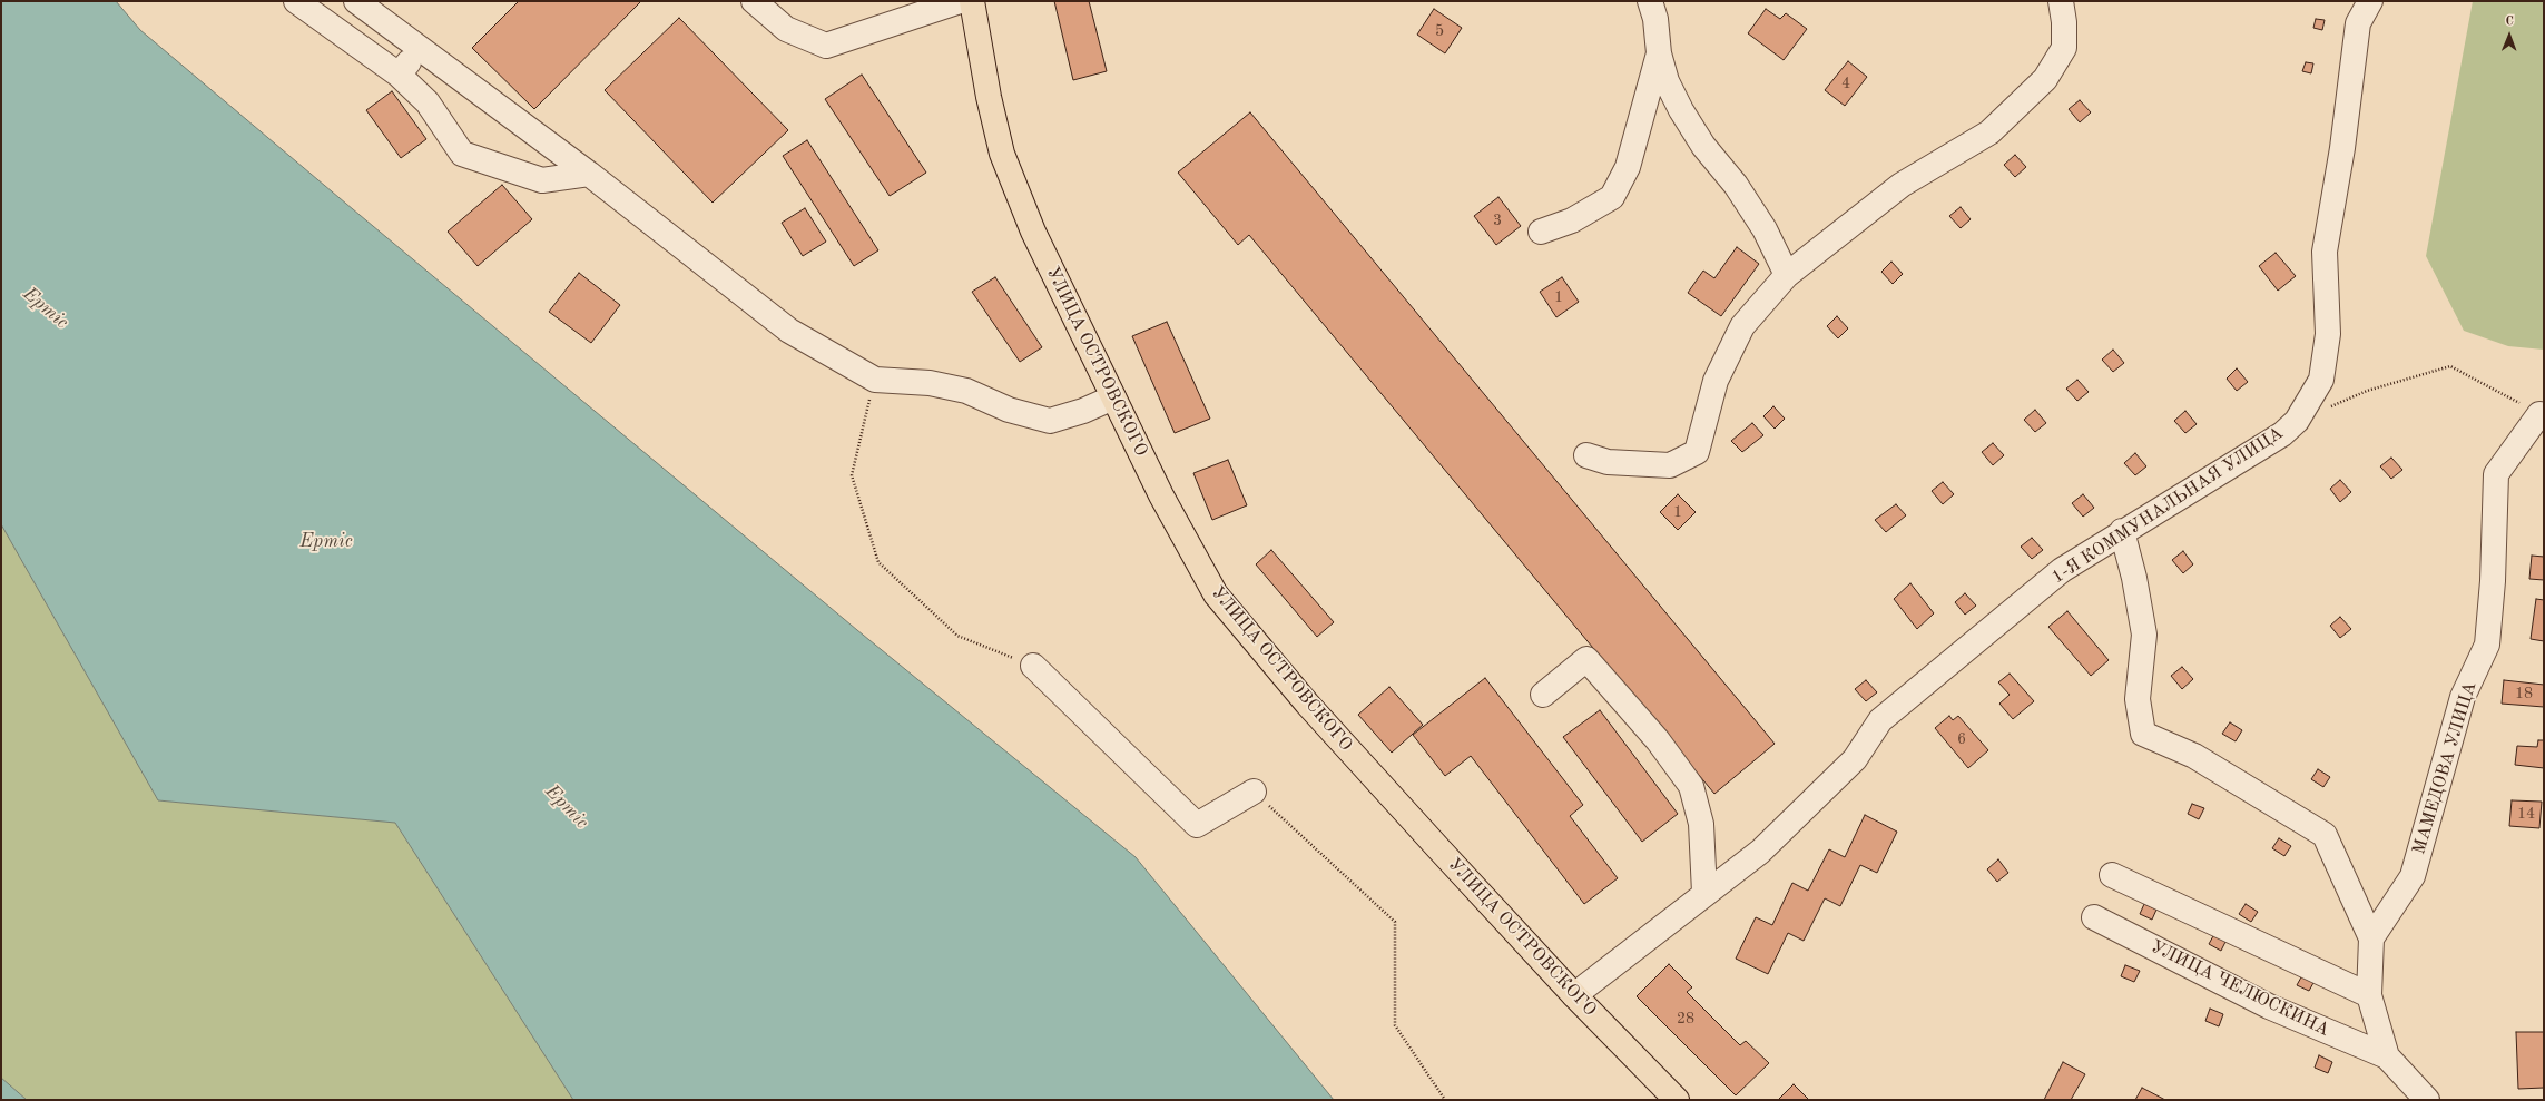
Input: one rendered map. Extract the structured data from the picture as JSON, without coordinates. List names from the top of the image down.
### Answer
{
  "streets": {
    "main road": ["УЛИЦА ОСТРОВСКОГО"],
    "street": ["1-Я КОММУНАЛЬНАЯ УЛИЦА", "МАМЕДОВА УЛИЦА", "УЛИЦА ЧЕЛЮСКИНА"]
  },
  "crossings": [
    ["УЛИЦА ОСТРОВСКОГО", "1-Я КОММУНАЛЬНАЯ УЛИЦА"]
  ],
  "water": ["Ертіс"],
  "house_numbers": [
    "5",
    "4",
    "3",
    "1",
    "1",
    "18",
    "6",
    "14",
    "28"
  ],
  "north": "top"
}
